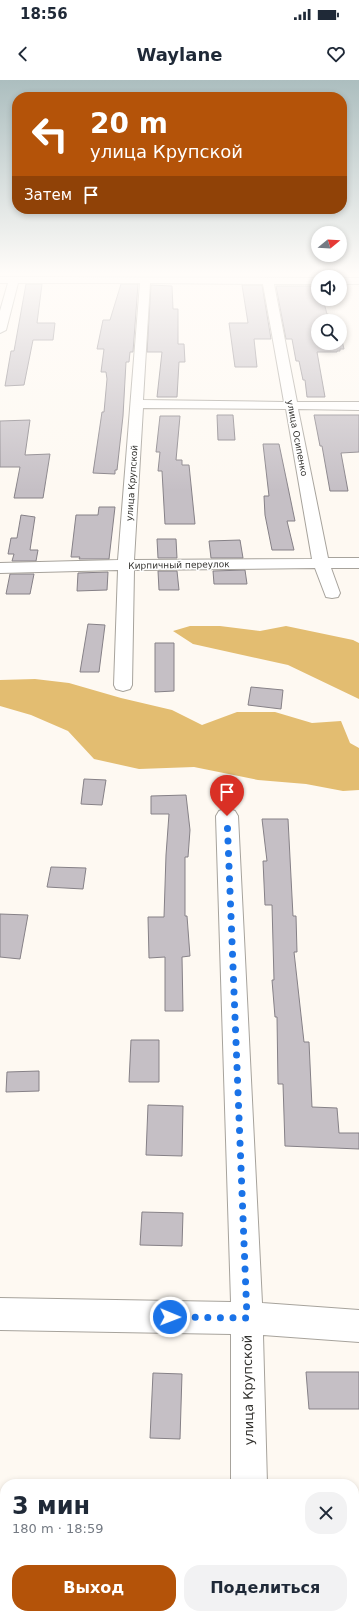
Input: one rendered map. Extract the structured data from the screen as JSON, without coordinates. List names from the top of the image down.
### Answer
{
  "streets": {
    "street": ["улица Осипенко", "улица Крупской", "Кирпичный переулок"]
  },
  "crossings": [
    ["улица Осипенко", "Кирпичный переулок"],
    ["улица Крупской", "Кирпичный переулок"]
  ],
  "north": "right",
  "page": {
    "status": "18:56",
    "header": "Waylane",
    "turn": ["20 m", "улица Крупской"],
    "then": "Затем",
    "heading": ["3 мин", "180 m · 18:59"],
    "buttons": ["Выход", "Поделиться"]
  }
}
